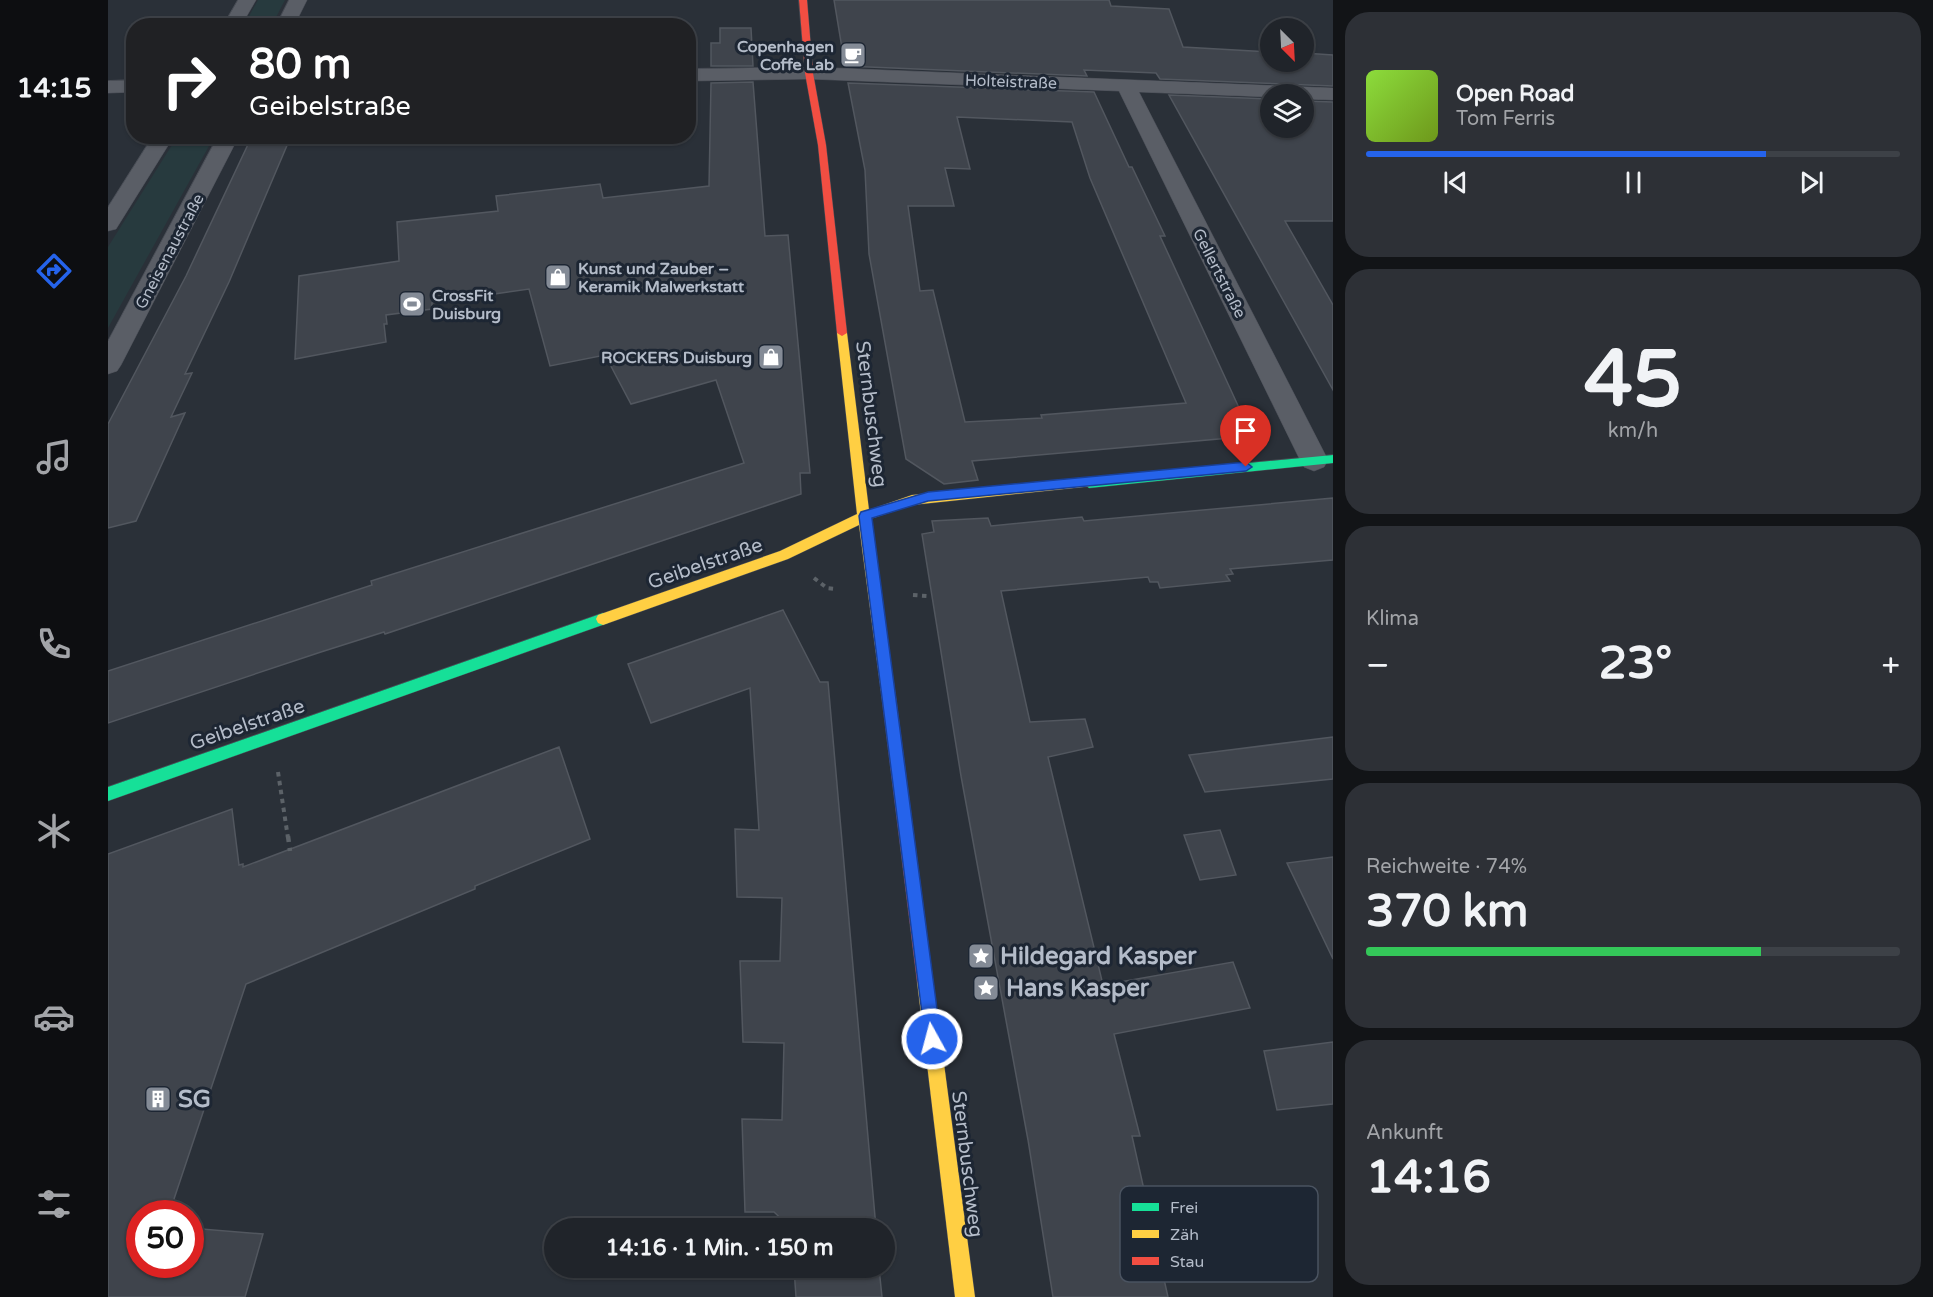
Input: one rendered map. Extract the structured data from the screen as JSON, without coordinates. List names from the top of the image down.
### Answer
{
  "streets": {
    "main road": ["Sternbuschweg", "Geibelstraße"],
    "street": ["Holteistraße", "Gneisenaustraße", "Gellertstraße"]
  },
  "crossings": [
    ["Holteistraße", "Gellertstraße"],
    ["Holteistraße", "Sternbuschweg"],
    ["Gellertstraße", "Geibelstraße"],
    ["Sternbuschweg", "Geibelstraße"]
  ],
  "places": {
    "cafe": ["Copenhagen Coffe Lab"],
    "shop": ["Kunst und Zauber – Keramik Malwerkstatt", "ROCKERS Duisburg"],
    "sports": ["CrossFit Duisburg"],
    "place": ["Hildegard Kasper", "Hans Kasper"],
    "building": ["SG"]
  },
  "legend": ["Frei", "Zäh", "Stau"],
  "north": "bottom right",
  "page": {
    "tabs": "14:15",
    "turn": ["80 m", "Geibelstraße"],
    "song": ["Open Road", "Tom Ferris"],
    "tile": [
      ["45", "km/h"],
      "Klima",
      ["Reichweite · 74%", "370 km"],
      ["Ankunft", "14:16"]
    ],
    "heat": ["−", "23°", "+"],
    "limit": "50",
    "trip": "14:16 · 1 Min. · 150 m"
  }
}
